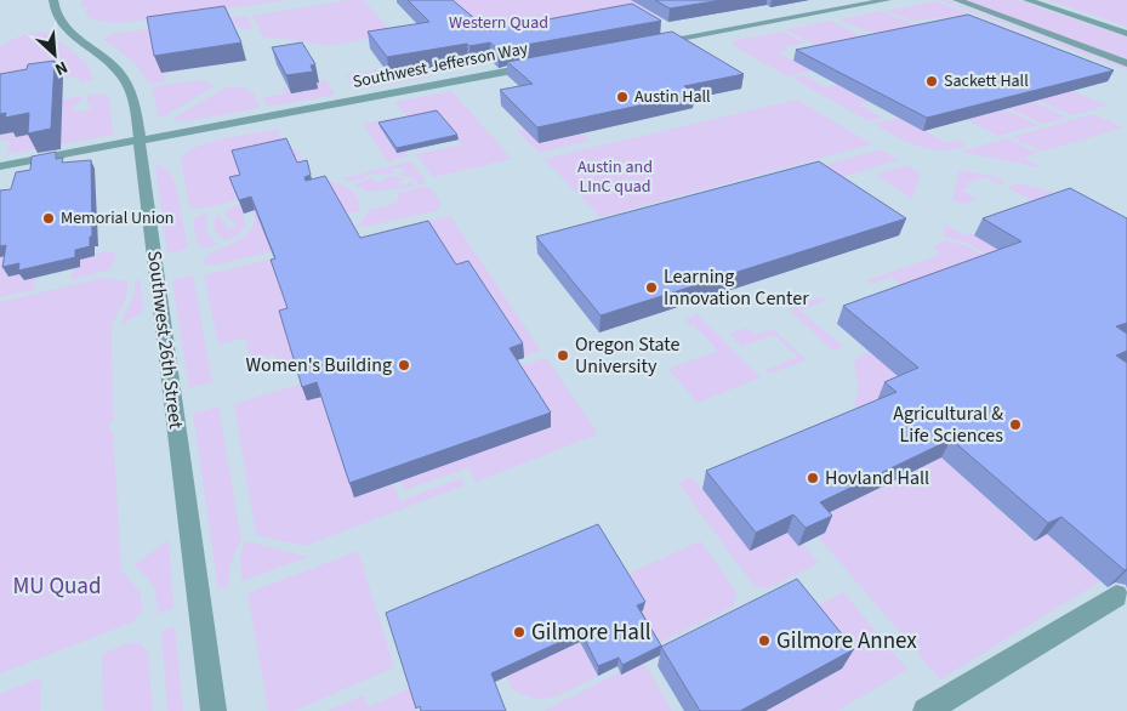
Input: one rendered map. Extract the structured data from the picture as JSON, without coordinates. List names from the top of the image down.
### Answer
{
  "streets": {
    "street": ["Southwest Jefferson Way", "Southwest 26th Street"]
  },
  "crossings": [
    ["Southwest Jefferson Way", "Southwest 26th Street"]
  ],
  "parks": ["Western Quad", "Austin and LInC quad", "MU Quad"],
  "places": [
    "Sackett Hall",
    "Austin Hall",
    "Memorial Union",
    "Learning Innovation Center",
    "Oregon State University",
    "Women's Building",
    "Agricultural & Life Sciences",
    "Hovland Hall",
    "Gilmore Hall",
    "Gilmore Annex"
  ],
  "north": "bottom right"
}
